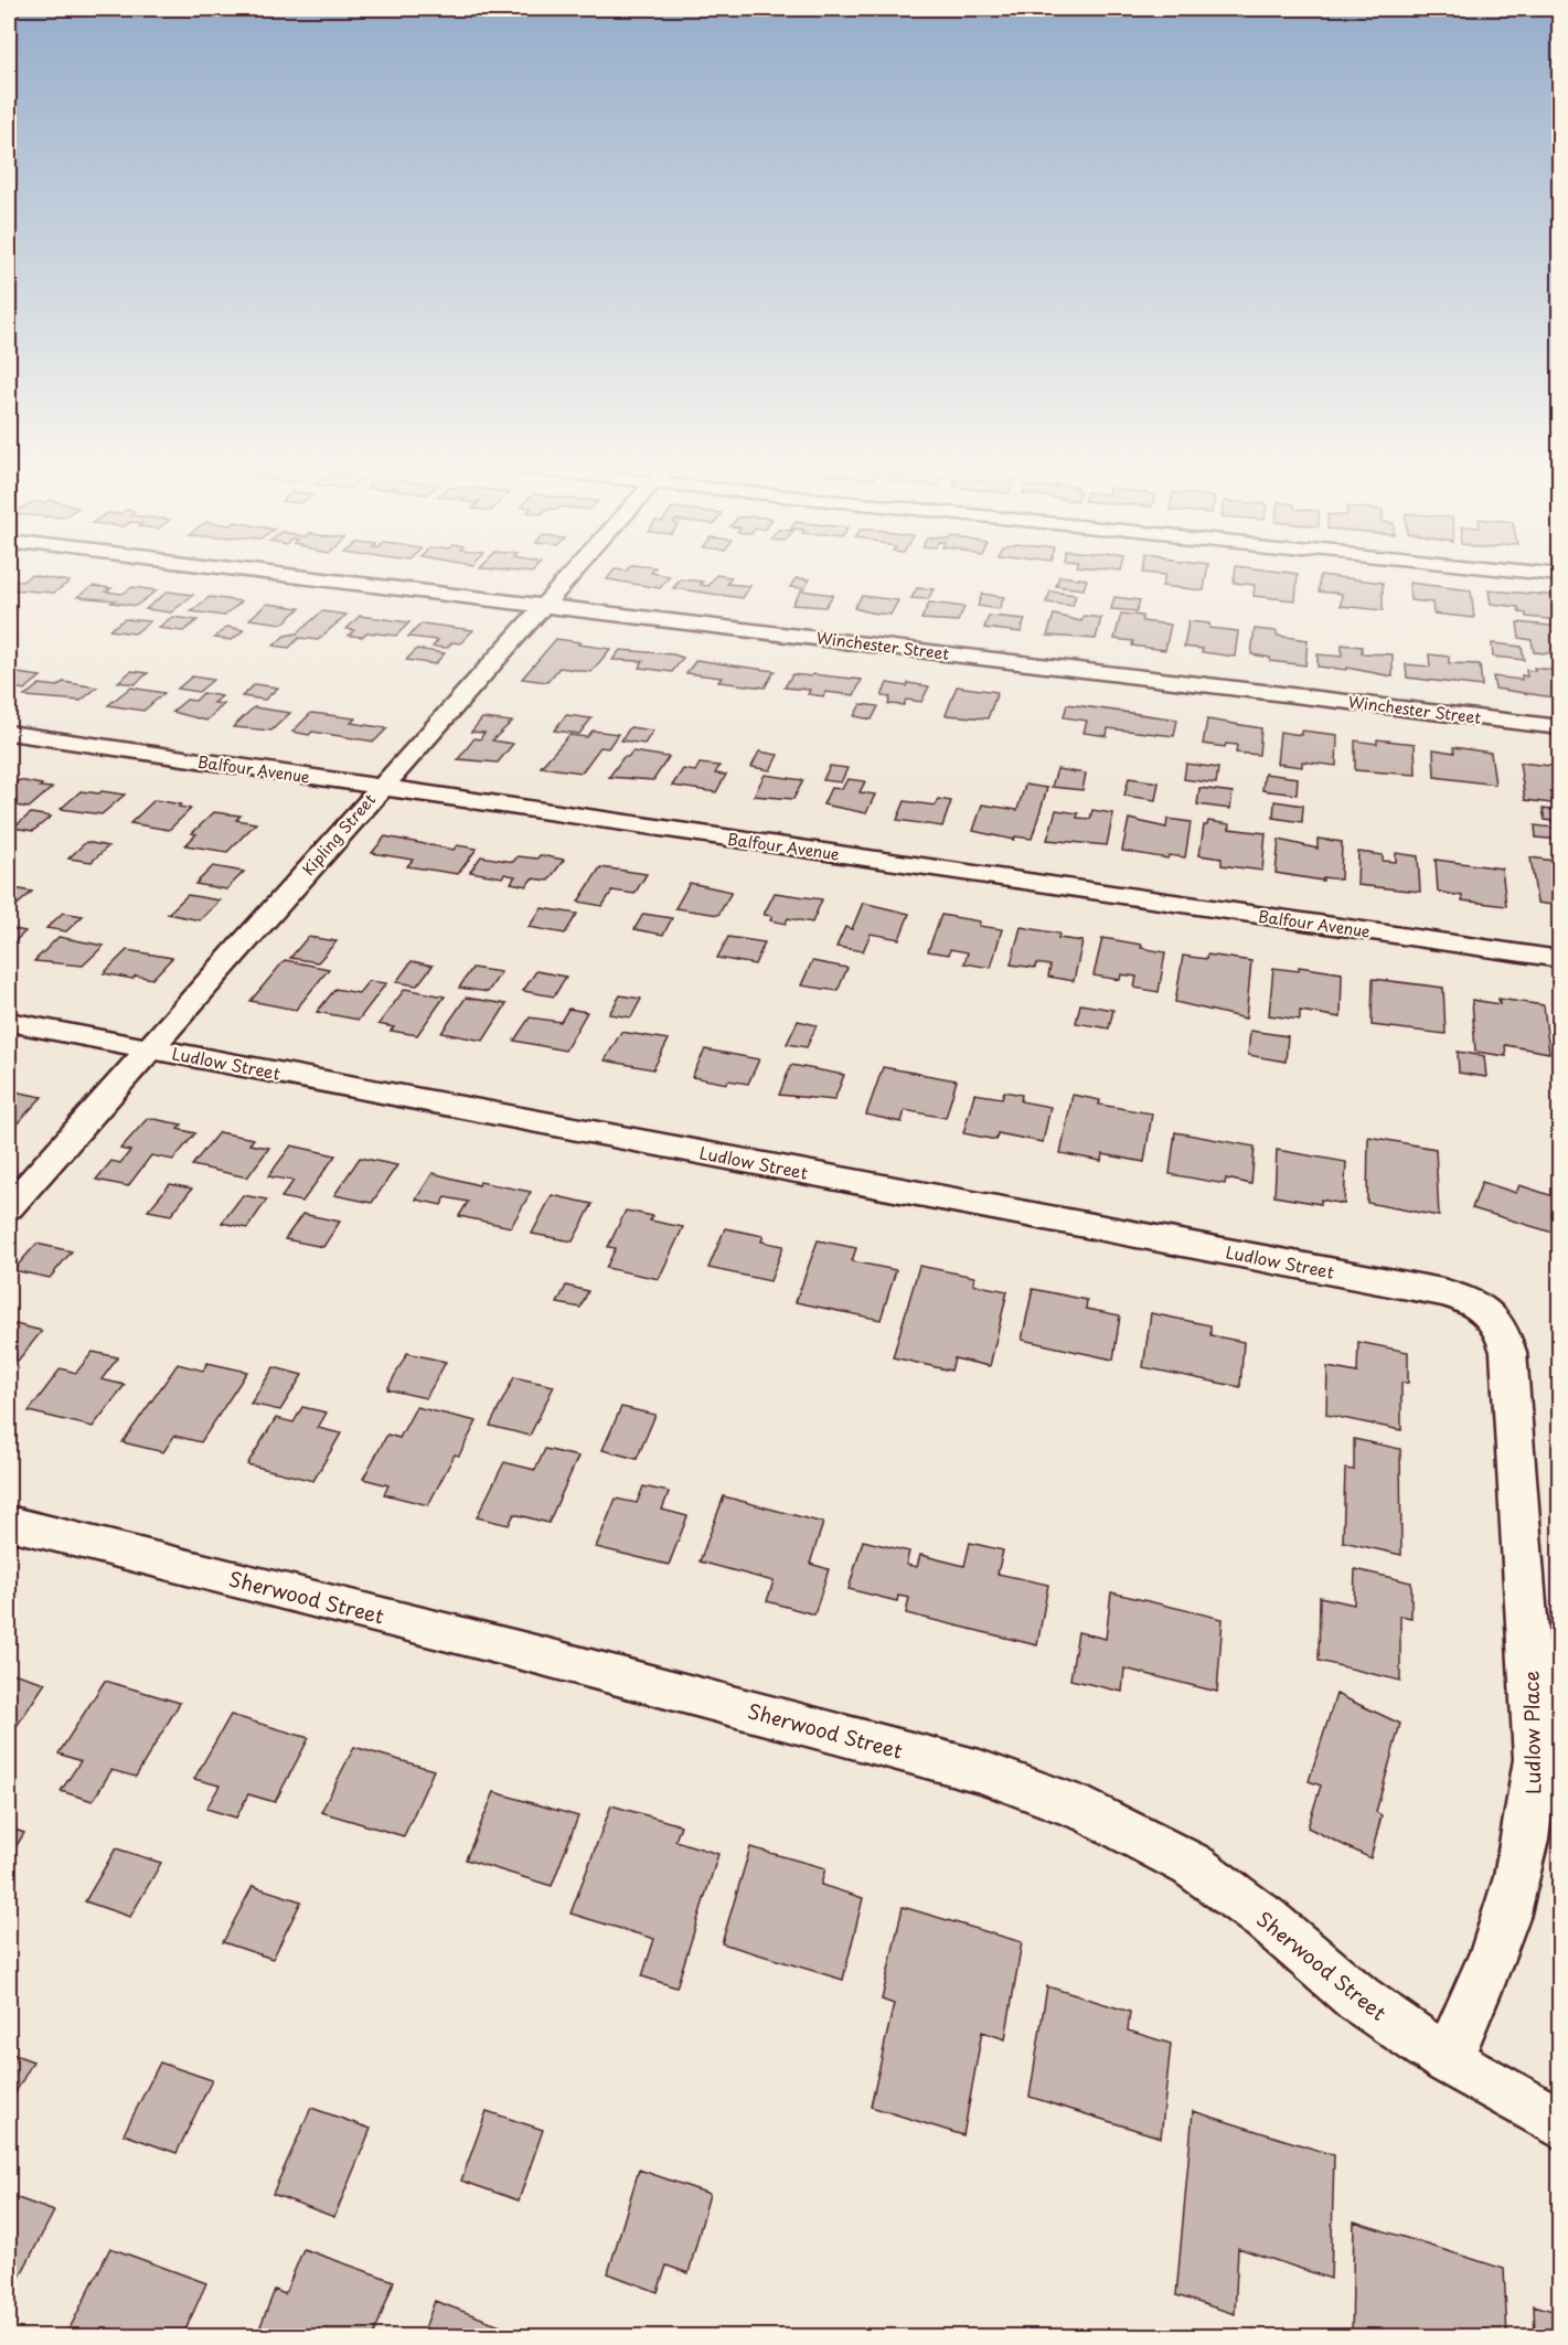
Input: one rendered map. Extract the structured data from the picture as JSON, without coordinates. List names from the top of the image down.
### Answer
{
  "streets": {
    "street": [
      "Winchester Street",
      "Balfour Avenue",
      "Kipling Street",
      "Ludlow Street",
      "Sherwood Street",
      "Ludlow Place"
    ]
  },
  "crossings": [
    ["Winchester Street", "Kipling Street"],
    ["Balfour Avenue", "Kipling Street"],
    ["Kipling Street", "Ludlow Street"],
    ["Ludlow Street", "Ludlow Place"],
    ["Sherwood Street", "Ludlow Place"]
  ]
}
